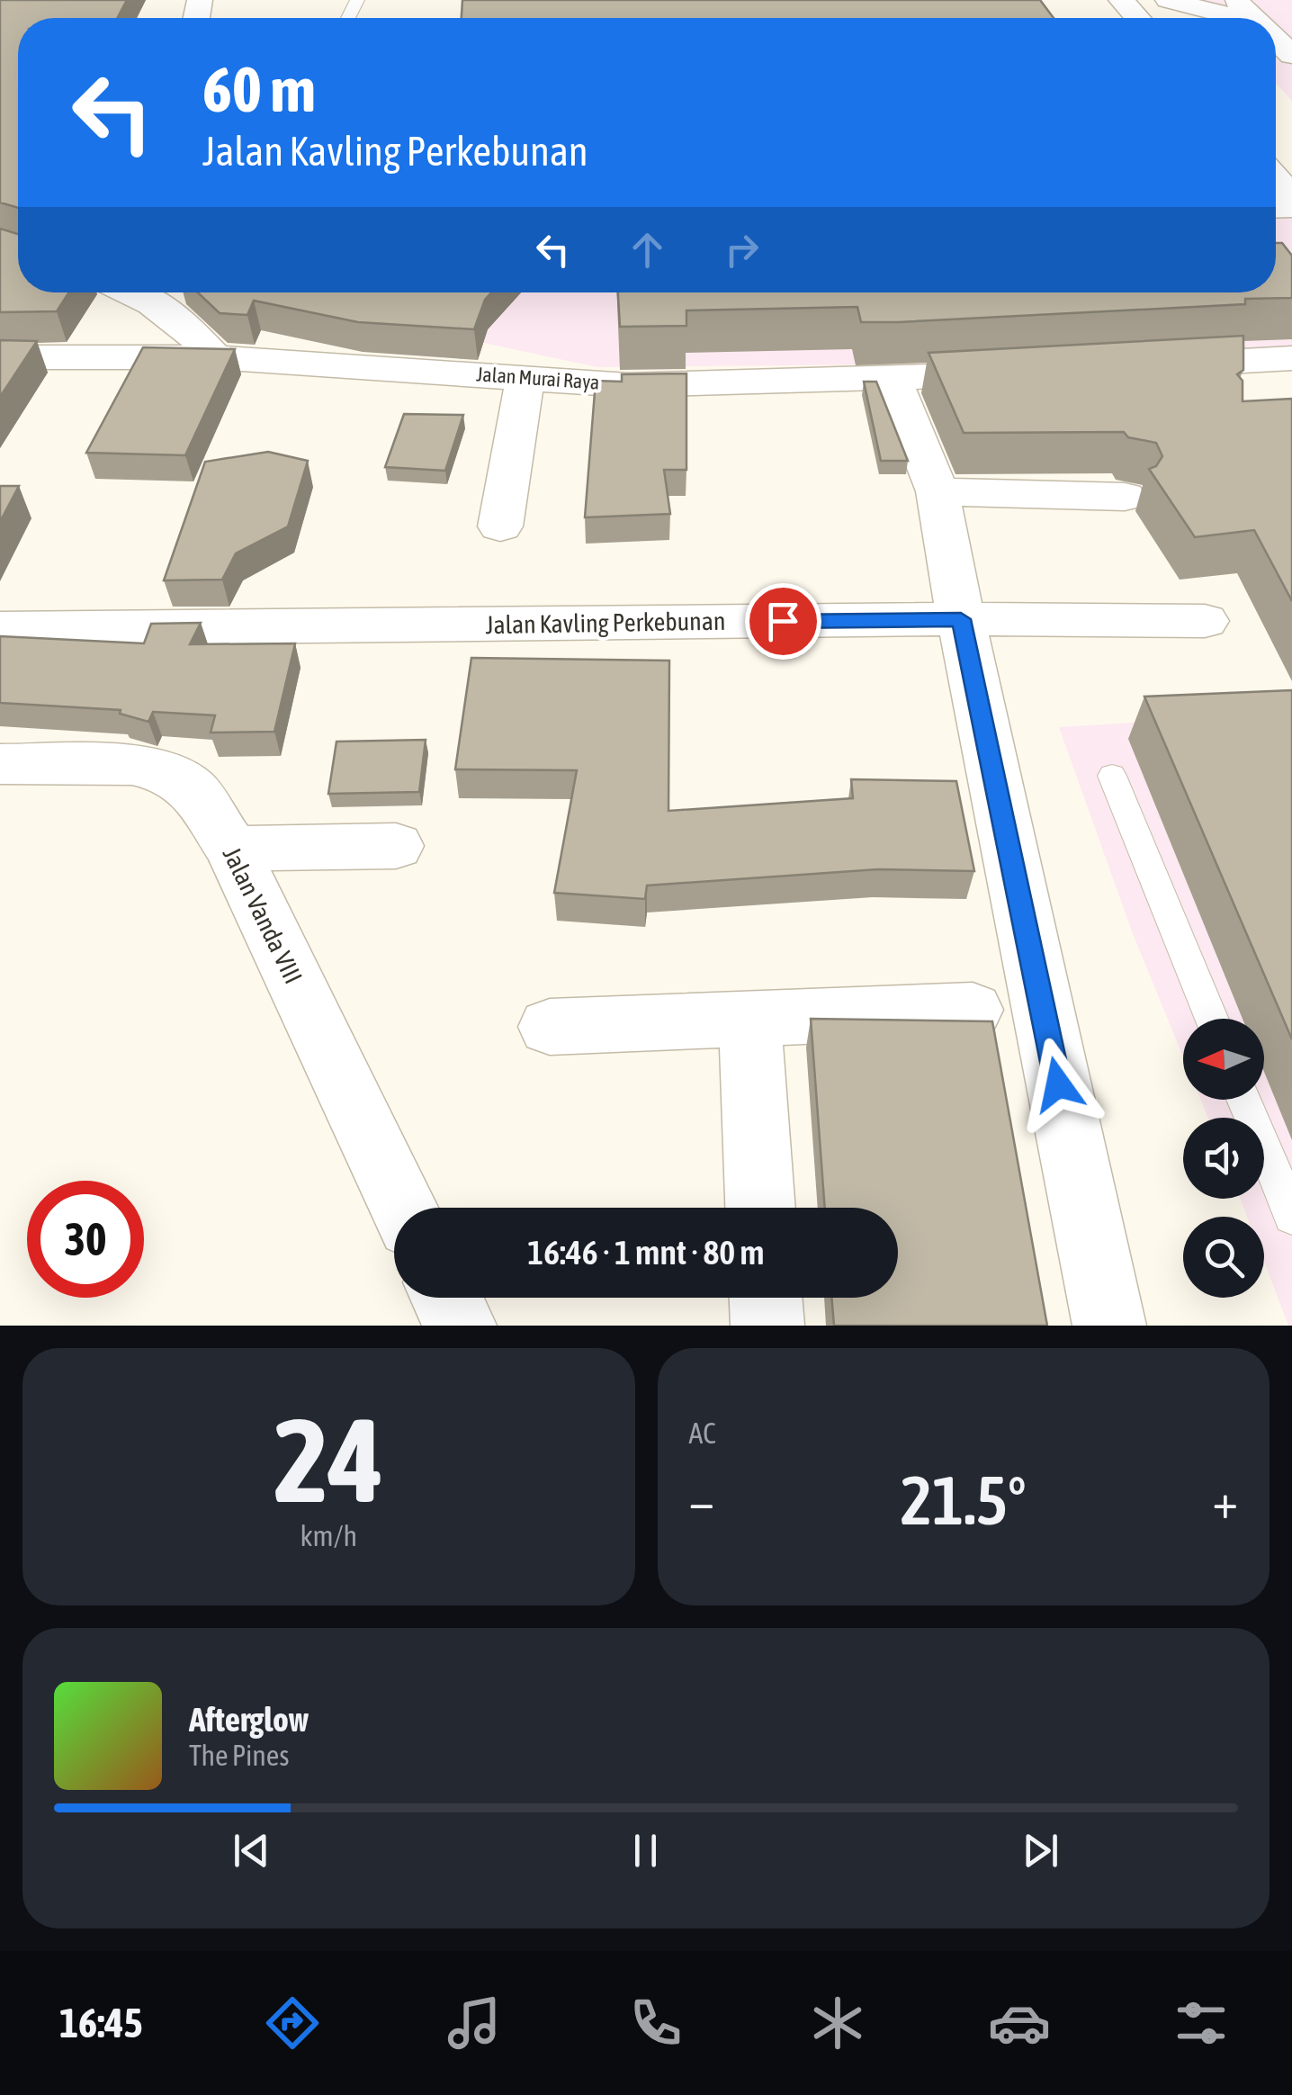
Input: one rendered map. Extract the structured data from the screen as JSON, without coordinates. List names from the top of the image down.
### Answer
{
  "streets": {
    "street": ["Jalan Murai Raya", "Jalan Kavling Perkebunan", "Jalan Vanda VIII"]
  },
  "north": "left",
  "page": {
    "turn": ["60 m", "Jalan Kavling Perkebunan"],
    "limit": "30",
    "trip": "16:46 · 1 mnt · 80 m",
    "tile": [
      ["24", "km/h"],
      "AC"
    ],
    "heat": ["−", "21.5°", "+"],
    "song": ["Afterglow", "The Pines"],
    "tabs": "16:45"
  }
}
